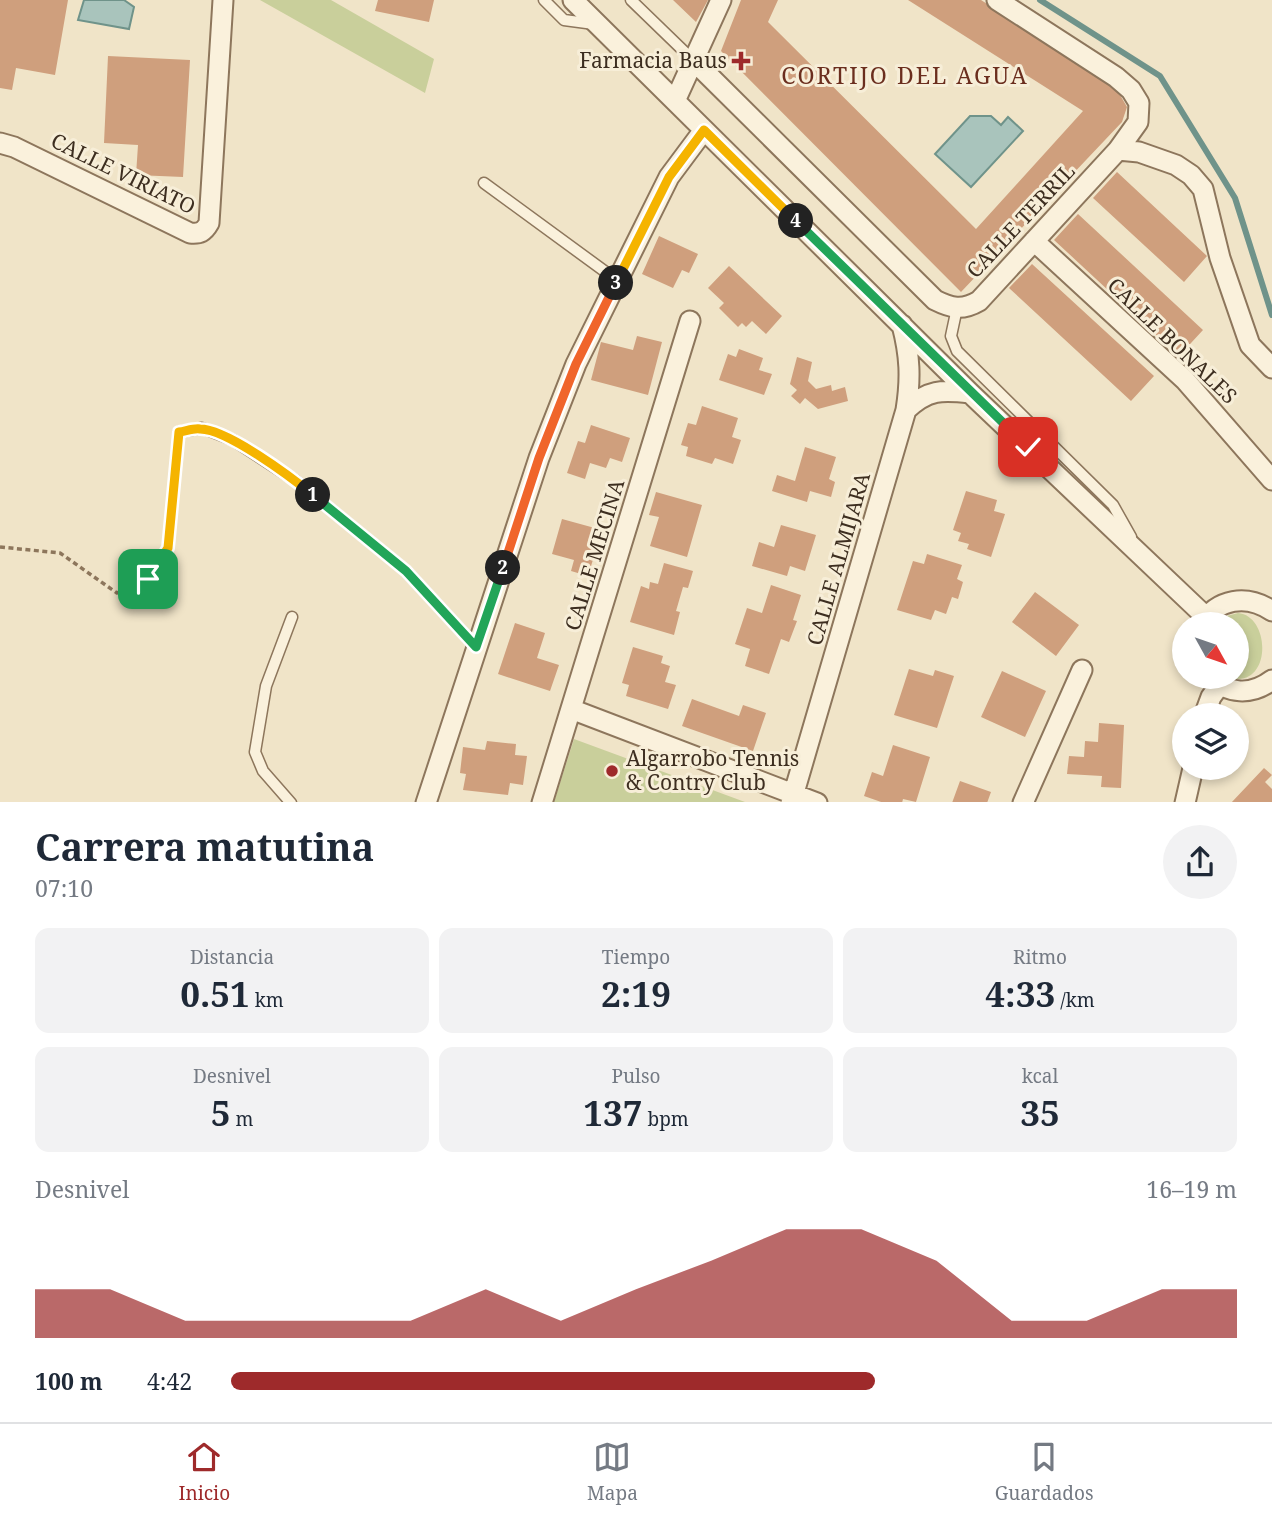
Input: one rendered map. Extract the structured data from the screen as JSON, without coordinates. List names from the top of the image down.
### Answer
{
  "streets": {
    "street": [
      "CALLE VIRIATO",
      "CALLE TERRIL",
      "CALLE BONALES",
      "CALLE MECINA",
      "CALLE ALMIJARA"
    ]
  },
  "crossings": [
    ["CALLE TERRIL", "CALLE BONALES"]
  ],
  "districts": ["CORTIJO DEL AGUA"],
  "places": {
    "health": ["Farmacia Baus"],
    "other": ["Algarrobo Tennis & Contry Club"]
  },
  "north": "bottom right",
  "page": {
    "pins": [
      "4",
      "3",
      "1",
      "2"
    ],
    "heading": ["Carrera matutina", "07:10"],
    "stats": [
      ["Distancia", "0.51 km"],
      ["Tiempo", "2:19"],
      ["Ritmo", "4:33 /km"],
      ["Desnivel", "5 m"],
      ["Pulso", "137 bpm"],
      ["kcal", "35"]
    ],
    "chart": ["Desnivel", "16–19 m"],
    "list": [
      {
        "name": "100 m",
        "note": "4:42"
      }
    ],
    "tabs": ["Inicio", "Mapa", "Guardados"]
  }
}
